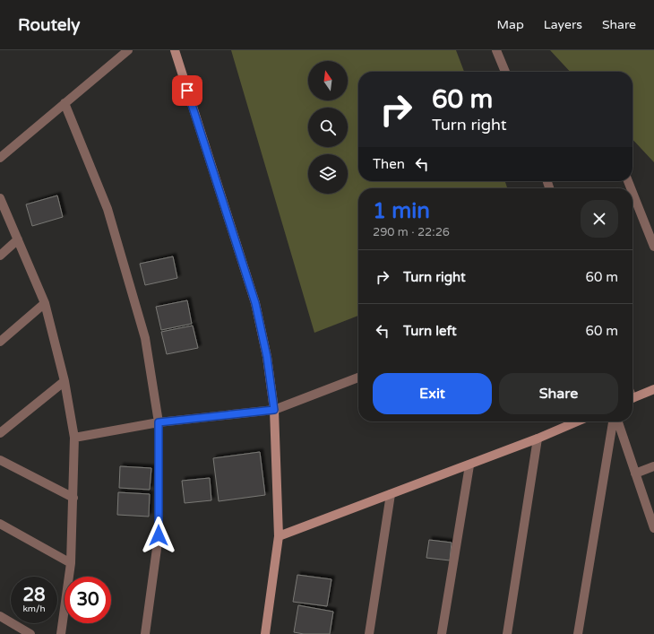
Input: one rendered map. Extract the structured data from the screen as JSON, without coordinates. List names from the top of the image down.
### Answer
{
  "north": "top",
  "page": {
    "header": "Routely",
    "nav": ["Map", "Layers", "Share"],
    "turn": ["60 m", "Turn right"],
    "then": "Then",
    "heading": ["1 min", "290 m · 22:26"],
    "list": [
      {
        "name": "Turn right",
        "value": "60 m"
      },
      {
        "name": "Turn left",
        "value": "60 m"
      }
    ],
    "buttons": ["Exit", "Share"],
    "speed": "28 km/h",
    "limit": "30"
  }
}
